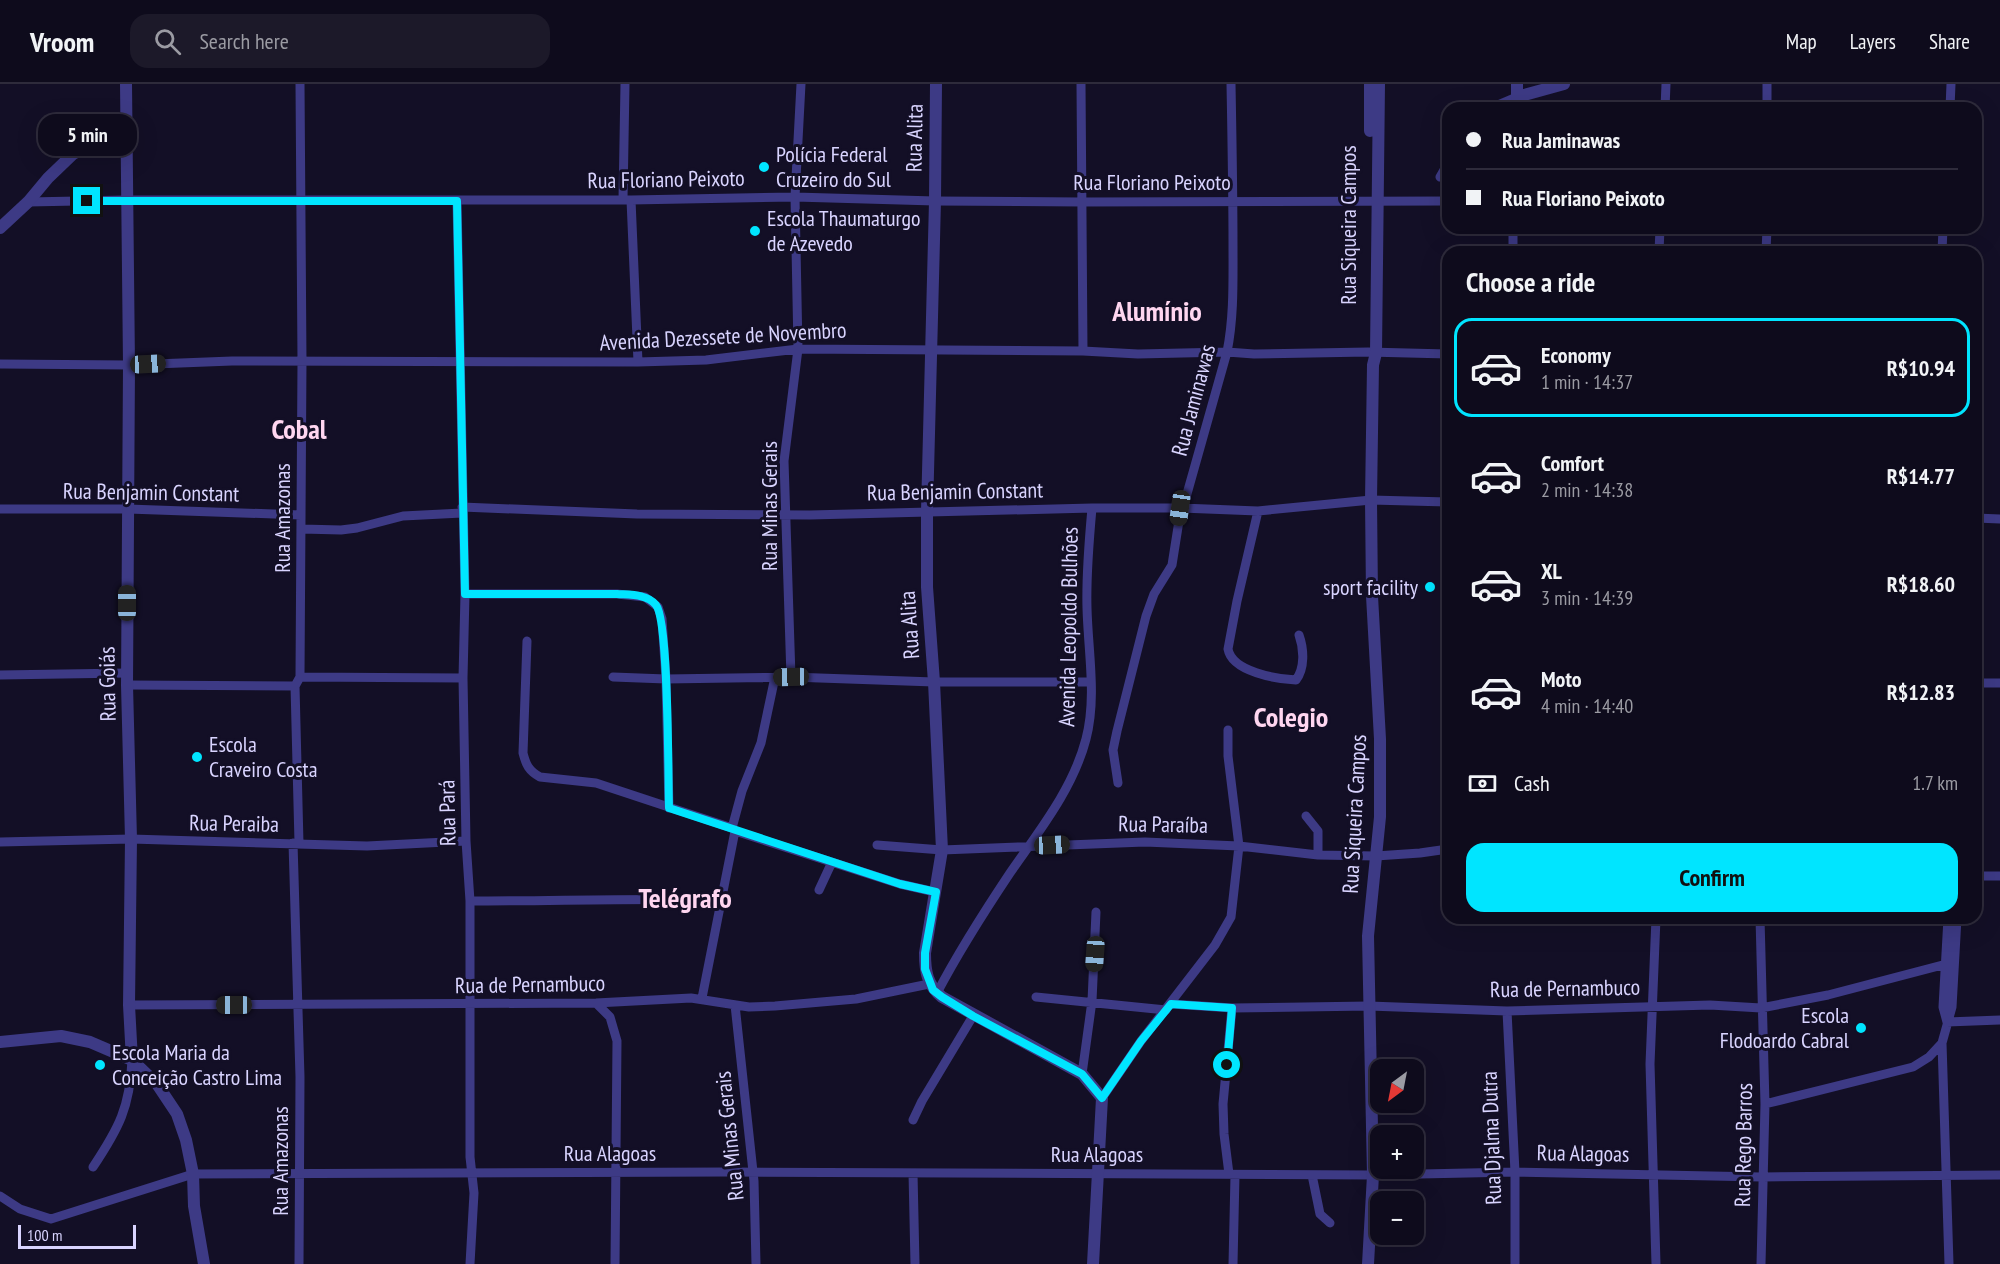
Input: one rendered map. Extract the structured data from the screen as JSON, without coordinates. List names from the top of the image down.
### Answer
{
  "streets": {
    "street": [
      "Rua Alita",
      "Rua Floriano Peixoto",
      "Rua Siqueira Campos",
      "Avenida Dezessete de Novembro",
      "Rua Jaminawas",
      "Rua Benjamin Constant",
      "Rua Minas Gerais",
      "Rua Amazonas",
      "Avenida Leopoldo Bulhões",
      "Rua Goiás",
      "Rua Pará",
      "Rua Peraiba",
      "Rua Paraíba",
      "Rua de Pernambuco",
      "Rua Djalma Dutra",
      "Rua Rego Barros",
      "Rua Alagoas"
    ]
  },
  "crossings": [
    ["Rua Alita", "Rua Floriano Peixoto"],
    ["Rua Alita", "Avenida Dezessete de Novembro"],
    ["Rua Alita", "Rua Benjamin Constant"],
    ["Rua Alita", "Avenida Leopoldo Bulhões"],
    ["Rua Alita", "Rua Paraíba"],
    ["Rua Alita", "Rua de Pernambuco"],
    ["Rua Floriano Peixoto", "Rua Siqueira Campos"],
    ["Rua Floriano Peixoto", "Rua Jaminawas"],
    ["Rua Floriano Peixoto", "Rua Minas Gerais"],
    ["Rua Floriano Peixoto", "Rua Amazonas"],
    ["Rua Floriano Peixoto", "Rua Goiás"],
    ["Rua Floriano Peixoto", "Rua Pará"],
    ["Rua Siqueira Campos", "Avenida Dezessete de Novembro"],
    ["Rua Siqueira Campos", "Rua Benjamin Constant"],
    ["Rua Siqueira Campos", "Rua Paraíba"],
    ["Rua Siqueira Campos", "Rua de Pernambuco"],
    ["Avenida Dezessete de Novembro", "Rua Jaminawas"],
    ["Avenida Dezessete de Novembro", "Rua Minas Gerais"],
    ["Avenida Dezessete de Novembro", "Rua Amazonas"],
    ["Avenida Dezessete de Novembro", "Rua Goiás"],
    ["Avenida Dezessete de Novembro", "Rua Pará"],
    ["Rua Jaminawas", "Rua Benjamin Constant"],
    ["Rua Benjamin Constant", "Rua Minas Gerais"],
    ["Rua Benjamin Constant", "Rua Amazonas"],
    ["Rua Benjamin Constant", "Avenida Leopoldo Bulhões"],
    ["Rua Benjamin Constant", "Rua Goiás"],
    ["Rua Benjamin Constant", "Rua Pará"],
    ["Rua Minas Gerais", "Rua de Pernambuco"],
    ["Rua Minas Gerais", "Rua Alagoas"],
    ["Rua Amazonas", "Rua Peraiba"],
    ["Rua Amazonas", "Rua de Pernambuco"],
    ["Rua Amazonas", "Rua Alagoas"],
    ["Avenida Leopoldo Bulhões", "Rua Paraíba"],
    ["Avenida Leopoldo Bulhões", "Rua de Pernambuco"],
    ["Rua Goiás", "Rua Peraiba"],
    ["Rua Goiás", "Rua de Pernambuco"],
    ["Rua Pará", "Rua Peraiba"],
    ["Rua Pará", "Rua de Pernambuco"],
    ["Rua Pará", "Rua Alagoas"],
    ["Rua de Pernambuco", "Rua Djalma Dutra"],
    ["Rua de Pernambuco", "Rua Rego Barros"],
    ["Rua Djalma Dutra", "Rua Alagoas"],
    ["Rua Rego Barros", "Rua Alagoas"]
  ],
  "districts": [
    "Alumínio",
    "Cobal",
    "Colegio",
    "Telégrafo"
  ],
  "places": [
    "Polícia Federal Cruzeiro do Sul",
    "Escola Thaumaturgo de Azevedo",
    "sport facility",
    "Escola Craveiro Costa",
    "Escola Flodoardo Cabral",
    "Escola Maria da Conceição Castro Lima"
  ],
  "scale_bar": "100 m",
  "north": "bottom left",
  "page": {
    "header": "Vroom",
    "search": "Search here",
    "nav": ["Map", "Layers", "Share"],
    "banner": ["Rua Jaminawas", "Rua Floriano Peixoto"],
    "bubble": "5 min",
    "heading": "Choose a ride",
    "list": [
      {
        "name": "Economy",
        "note": "1 min · 14:37",
        "value": "R$10.94"
      },
      {
        "name": "Comfort",
        "note": "2 min · 14:38",
        "value": "R$14.77"
      },
      {
        "name": "XL",
        "note": "3 min · 14:39",
        "value": "R$18.60"
      },
      {
        "name": "Moto",
        "note": "4 min · 14:40",
        "value": "R$12.83"
      }
    ],
    "pay": ["Cash", "1.7 km"],
    "buttons": "Confirm",
    "map_buttons": ["+", "−"],
    "scale": "100 m"
  }
}
